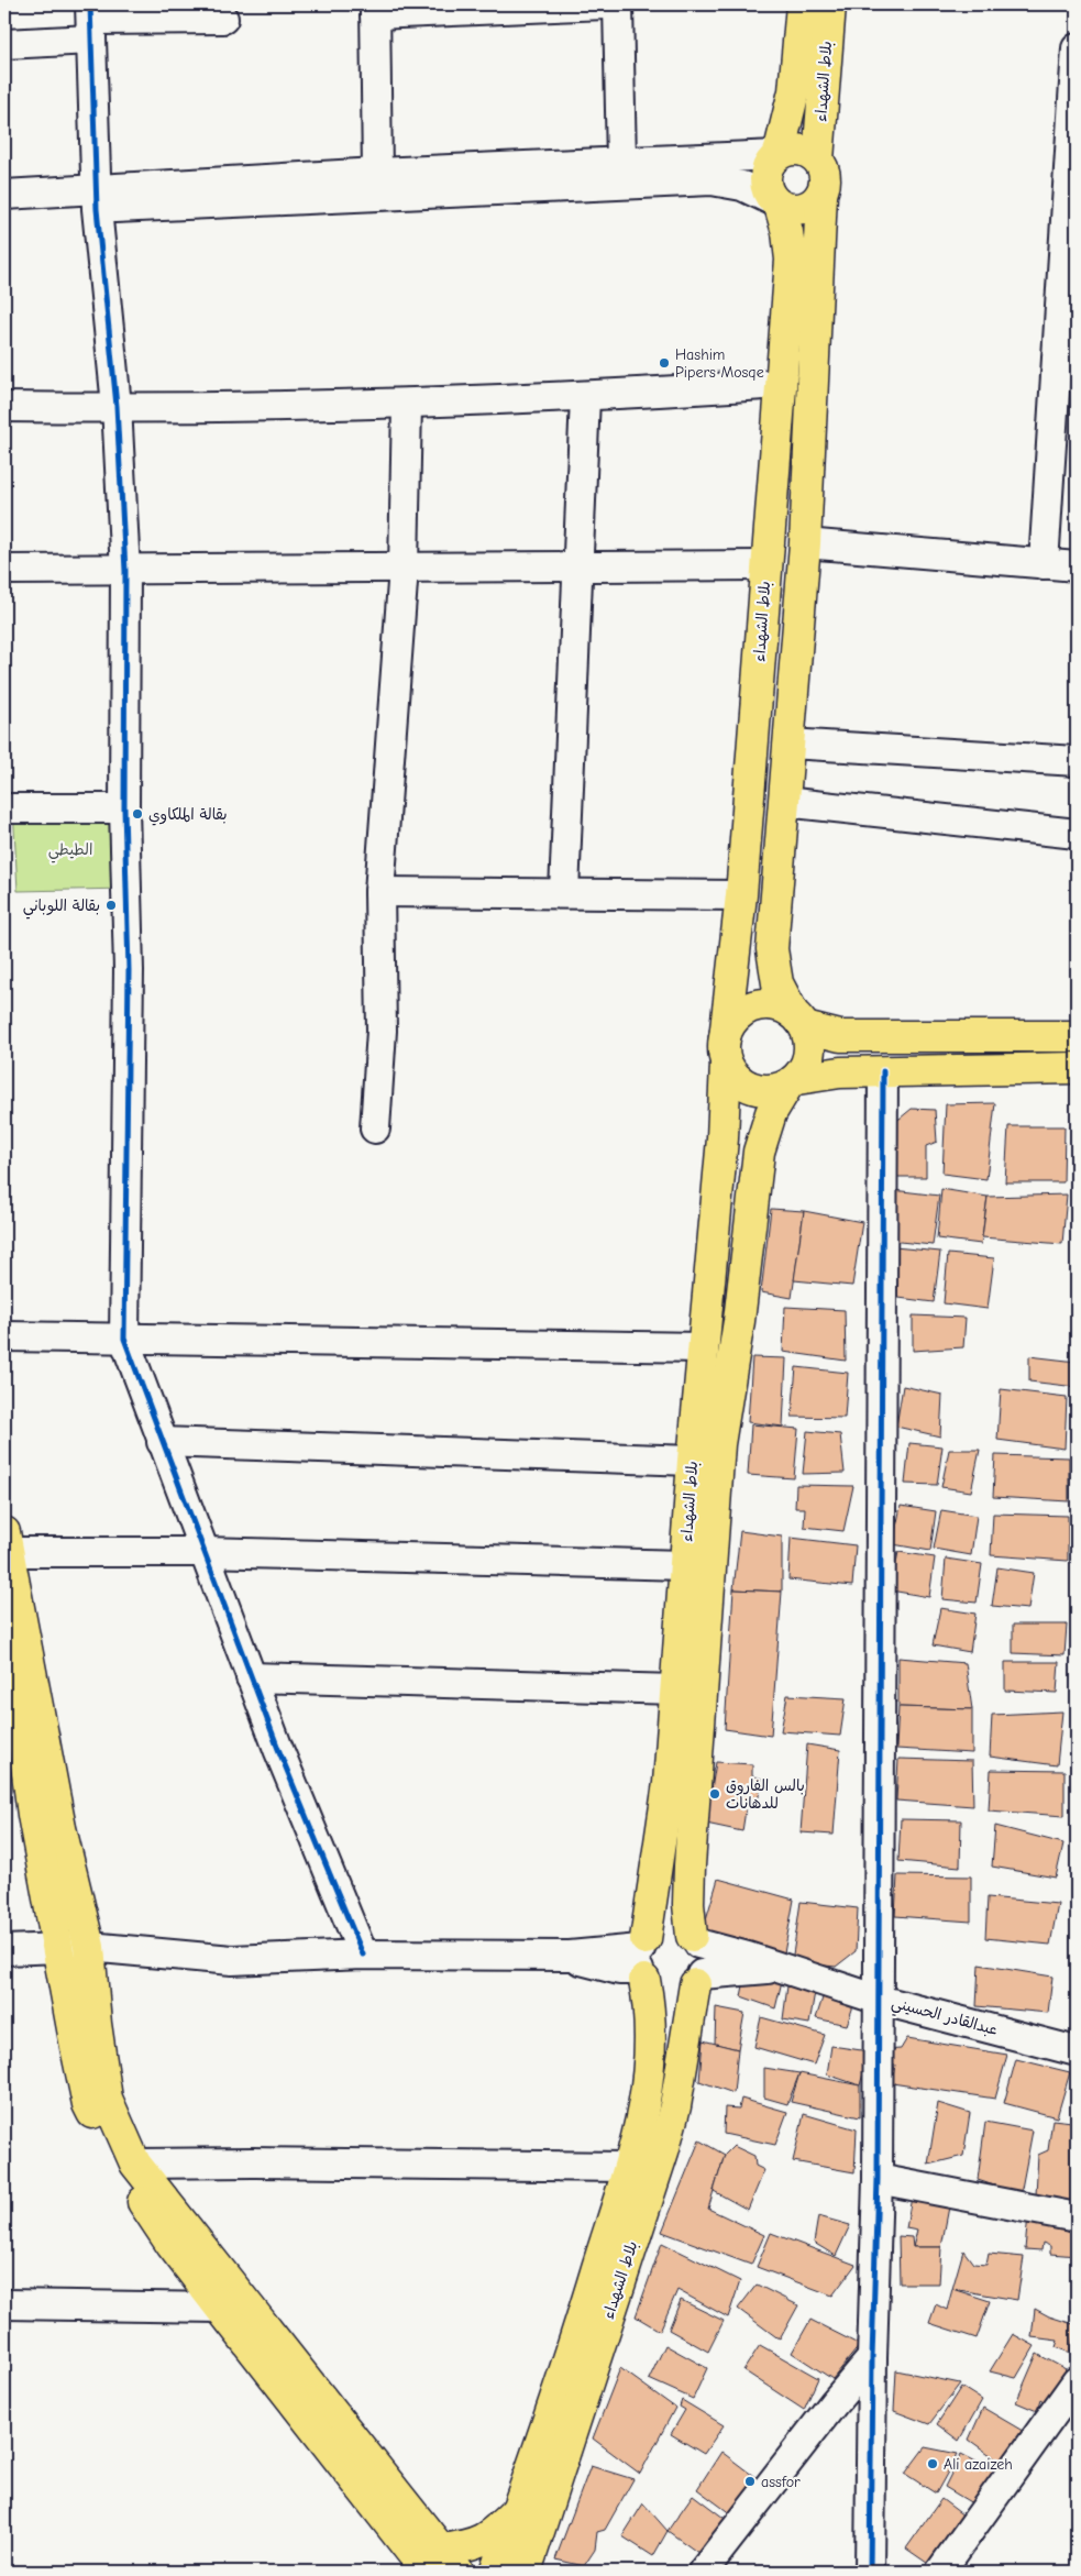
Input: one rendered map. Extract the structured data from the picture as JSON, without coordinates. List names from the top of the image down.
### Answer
{
  "streets": {
    "main road": ["بلاط الشهداء"],
    "street": ["عبدالقادر الحسيني"]
  },
  "crossings": [
    ["بلاط الشهداء", "عبدالقادر الحسيني"]
  ],
  "parks": ["الطيطي"],
  "places": [
    "Hashim Pipers Mosqe",
    "بقالة الملكاوي",
    "بقالة اللوباني",
    "بالس الفاروق للدهانات",
    "Ali azaizeh",
    "assfor"
  ]
}
